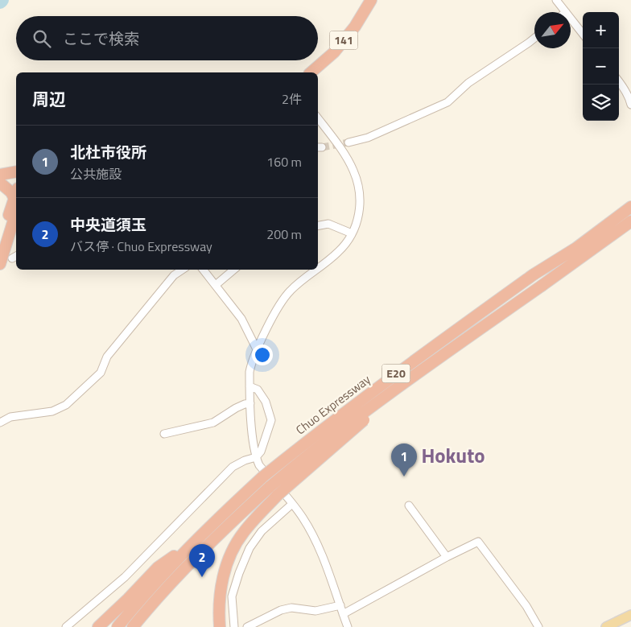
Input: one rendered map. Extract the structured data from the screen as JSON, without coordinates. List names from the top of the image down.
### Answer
{
  "streets": {
    "highway": ["141", "E20", "Chuo Expressway"]
  },
  "districts": ["Hokuto"],
  "north": "top right",
  "page": {
    "map_buttons": ["+", "−"],
    "search": "ここで検索",
    "heading": ["周辺", "2件"],
    "list": [
      {
        "mark": "1",
        "name": "北杜市役所",
        "note": "公共施設",
        "value": "160 m"
      },
      {
        "mark": "2",
        "name": "中央道須玉",
        "note": "バス停 · Chuo Expressway",
        "value": "200 m"
      }
    ],
    "pins": ["1", "2"]
  }
}
